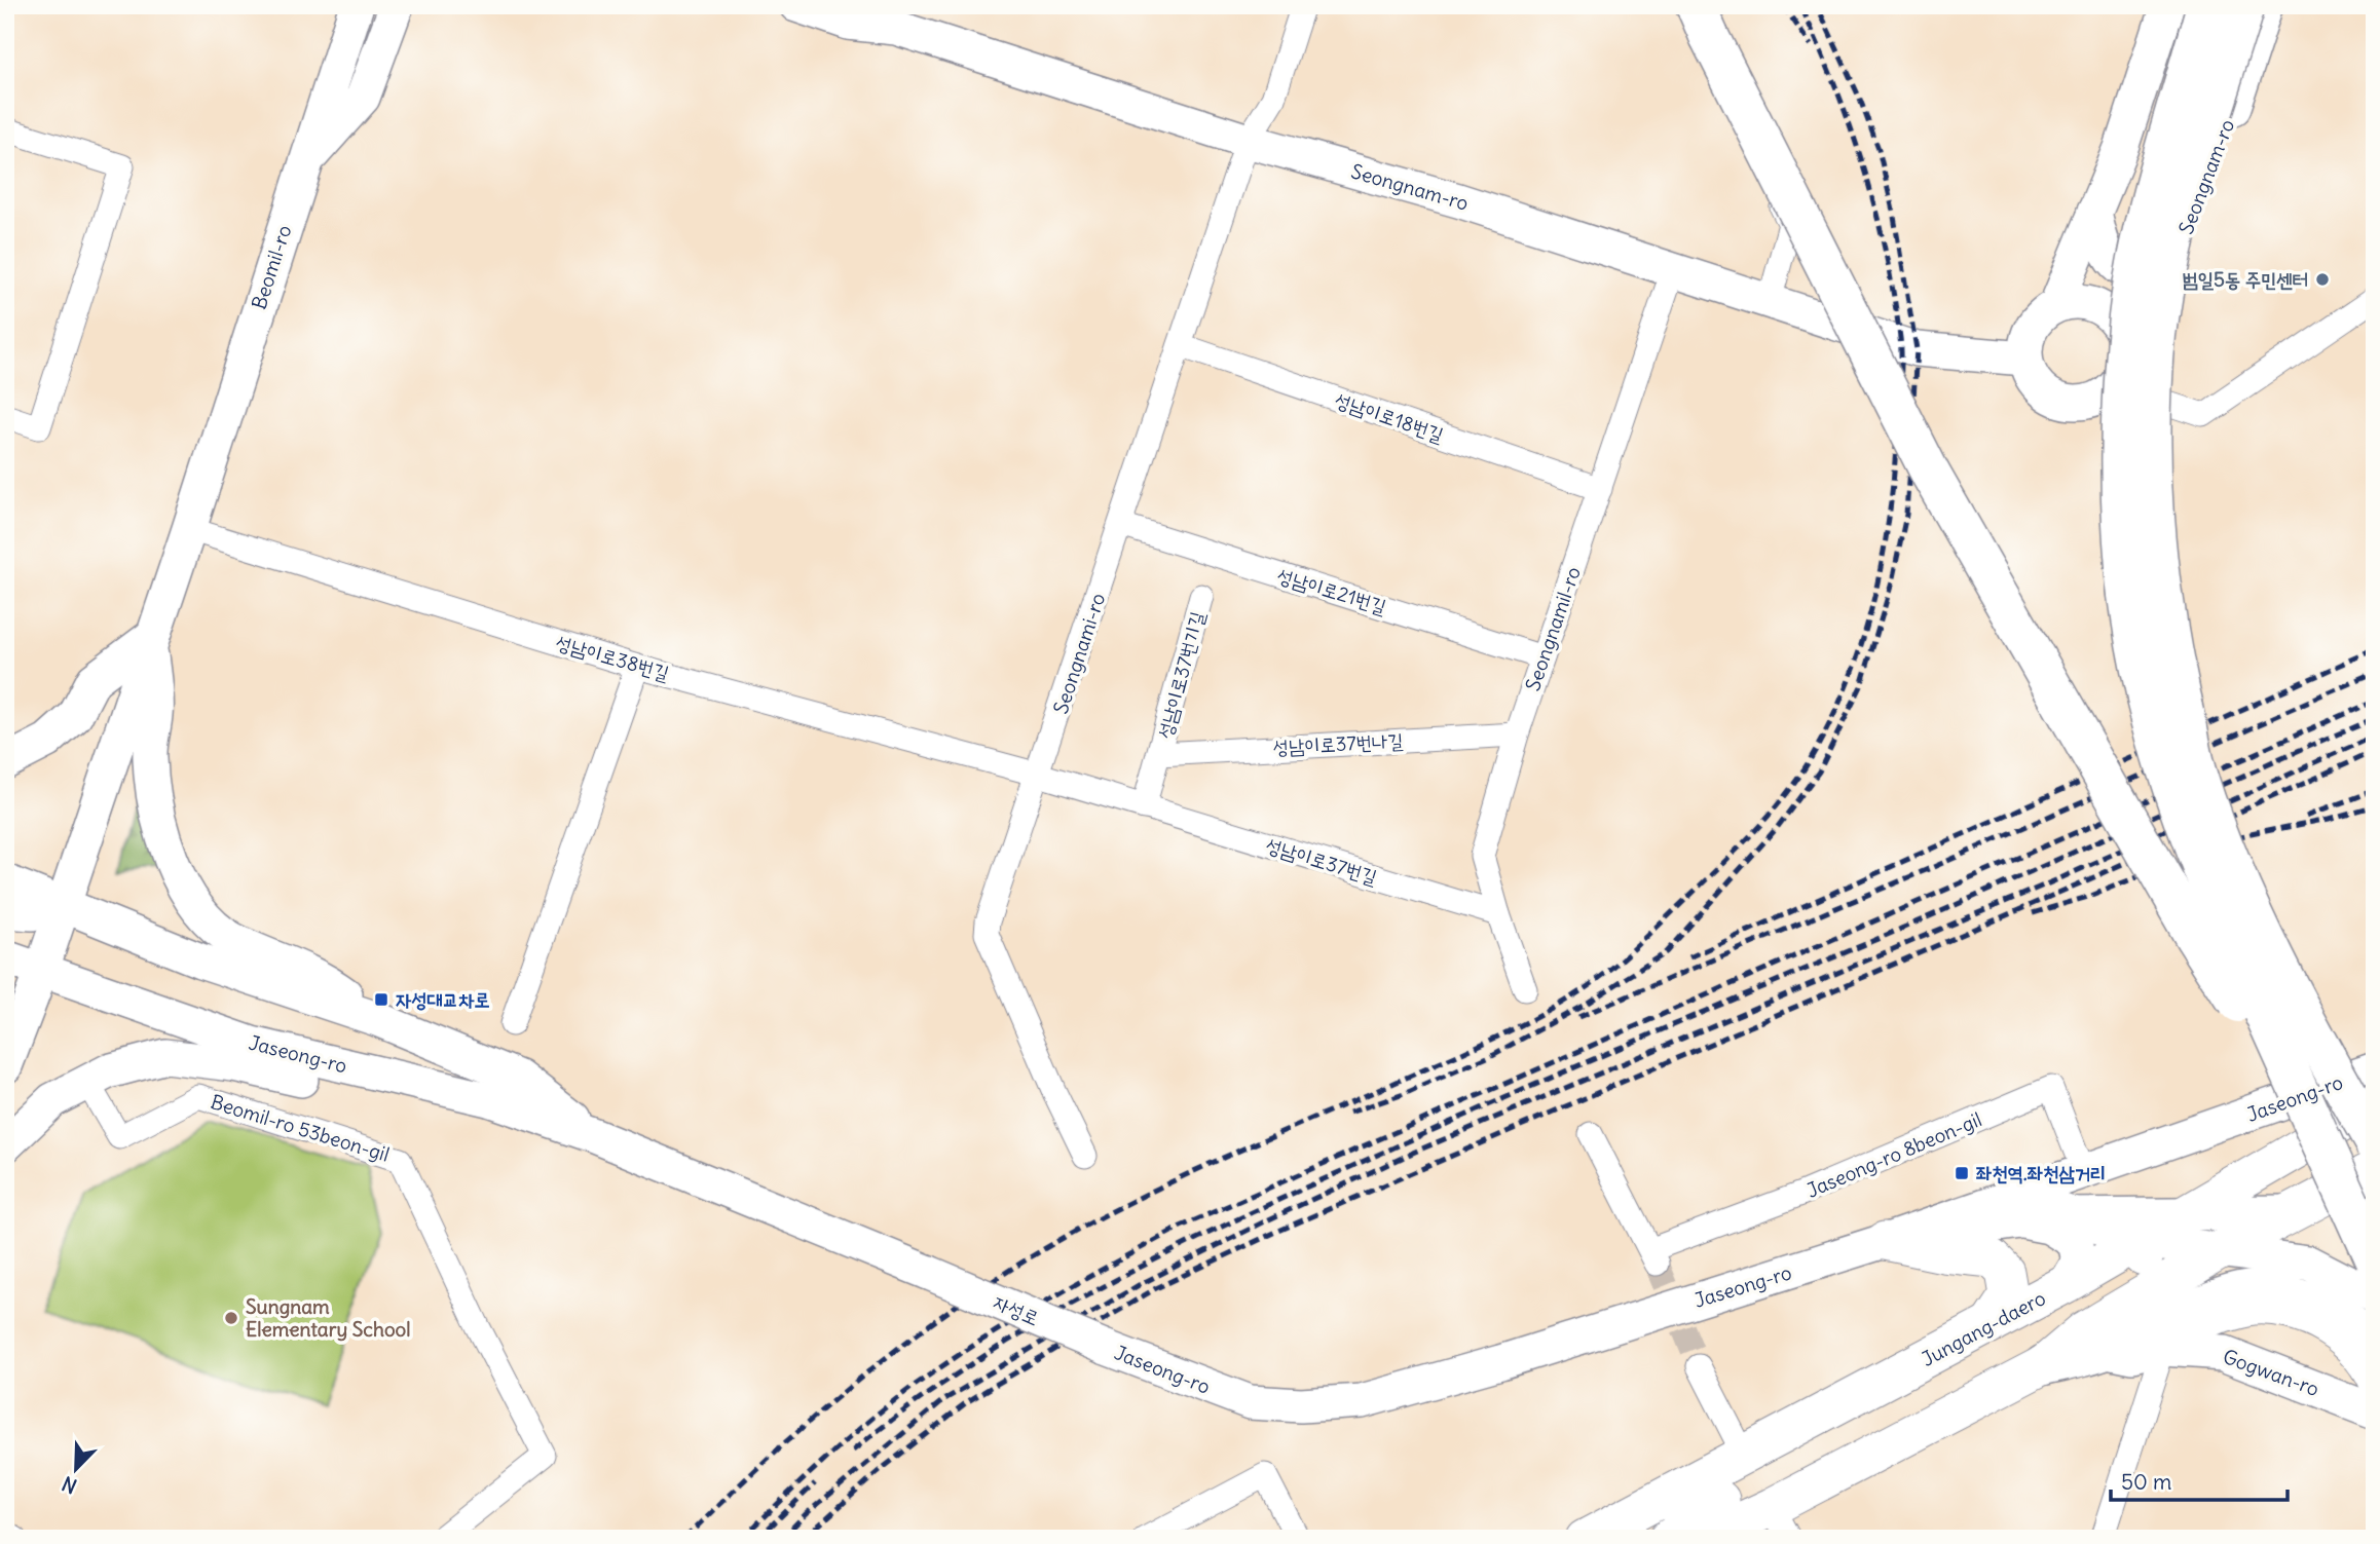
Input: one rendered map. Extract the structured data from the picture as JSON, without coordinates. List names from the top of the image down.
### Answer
{
  "streets": {
    "main road": [
      "Seongnam-ro",
      "Beomil-ro",
      "Jaseong-ro",
      "자성로",
      "Jungang-daero",
      "Gogwan-ro"
    ],
    "street": [
      "성남이로18번길",
      "성남이로21번길",
      "Seongnamil-ro",
      "Seongnami-ro",
      "성남이로38번길",
      "성남이로37번기길",
      "성남이로37번나길",
      "성남이로37번길",
      "Beomil-ro 53beon-gil",
      "Jaseong-ro 8beon-gil"
    ]
  },
  "crossings": [
    ["Seongnam-ro", "Seongnamil-ro"],
    ["Seongnam-ro", "Seongnami-ro"],
    ["Beomil-ro", "성남이로38번길"],
    ["Beomil-ro", "Jaseong-ro"],
    ["성남이로18번길", "Seongnamil-ro"],
    ["성남이로18번길", "Seongnami-ro"],
    ["성남이로21번길", "Seongnamil-ro"],
    ["성남이로21번길", "Seongnami-ro"],
    ["Seongnamil-ro", "성남이로37번나길"],
    ["Seongnamil-ro", "성남이로37번길"],
    ["Seongnami-ro", "성남이로38번길"],
    ["Seongnami-ro", "성남이로37번길"],
    ["성남이로38번길", "성남이로37번길"],
    ["성남이로37번기길", "성남이로37번나길"],
    ["Jaseong-ro", "Jaseong-ro 8beon-gil"],
    ["Jaseong-ro", "자성로"]
  ],
  "places": {
    "other": ["범일5동 주민센터", "Sungnam Elementary School"],
    "transit": ["자성대교차로", "좌천역.좌천삼거리"]
  },
  "scale_bar": "50 m",
  "north": "bottom left"
}
